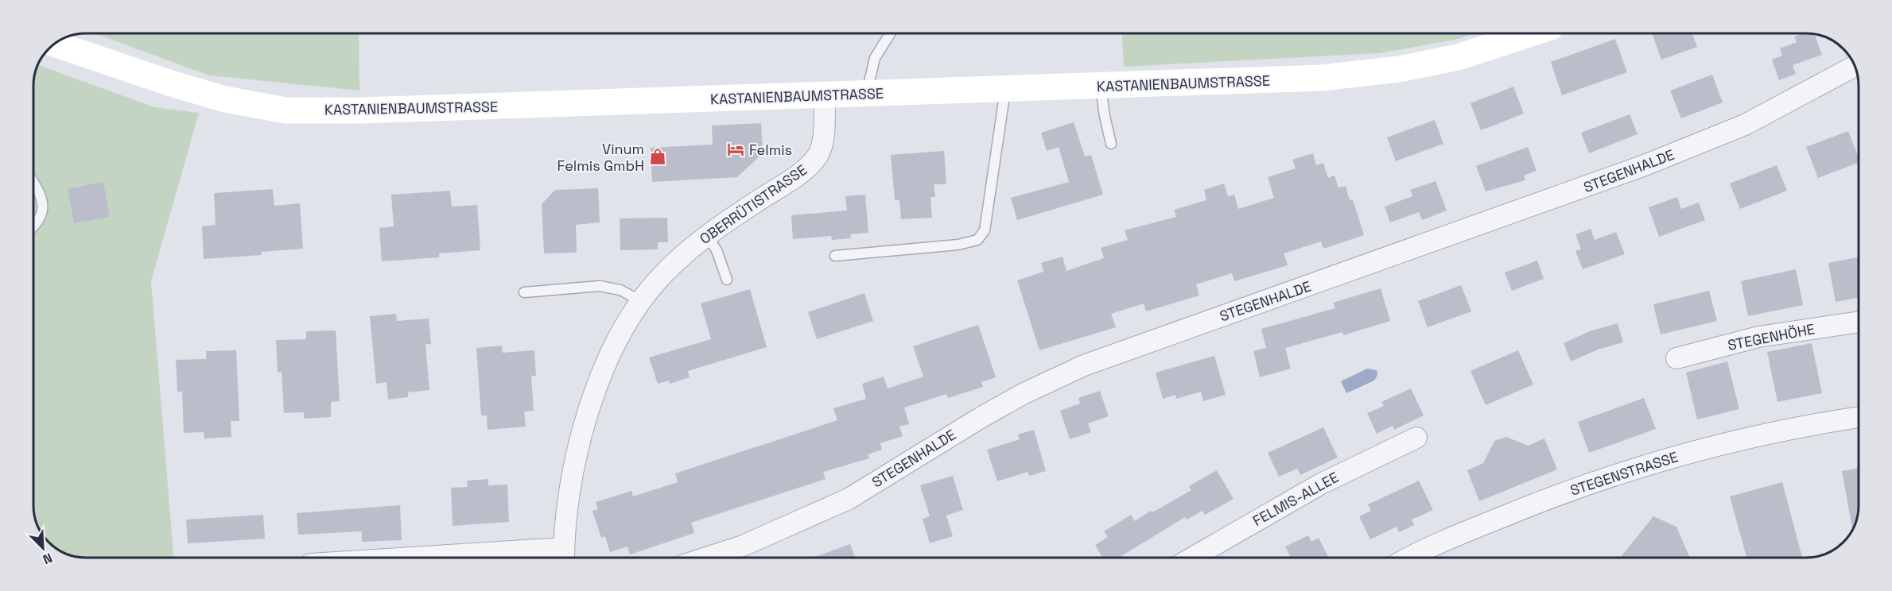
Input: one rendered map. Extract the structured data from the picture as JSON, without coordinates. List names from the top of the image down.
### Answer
{
  "streets": {
    "street": [
      "KASTANIENBAUMSTRASSE",
      "STEGENHALDE",
      "OBERRÜTISTRASSE",
      "STEGENHÖHE",
      "STEGENSTRASSE",
      "FELMIS-ALLEE"
    ]
  },
  "crossings": [
    ["KASTANIENBAUMSTRASSE", "OBERRÜTISTRASSE"]
  ],
  "places": {
    "hotel": ["Felmis"],
    "shop": ["Vinum Felmis GmbH"]
  },
  "north": "bottom right"
}
